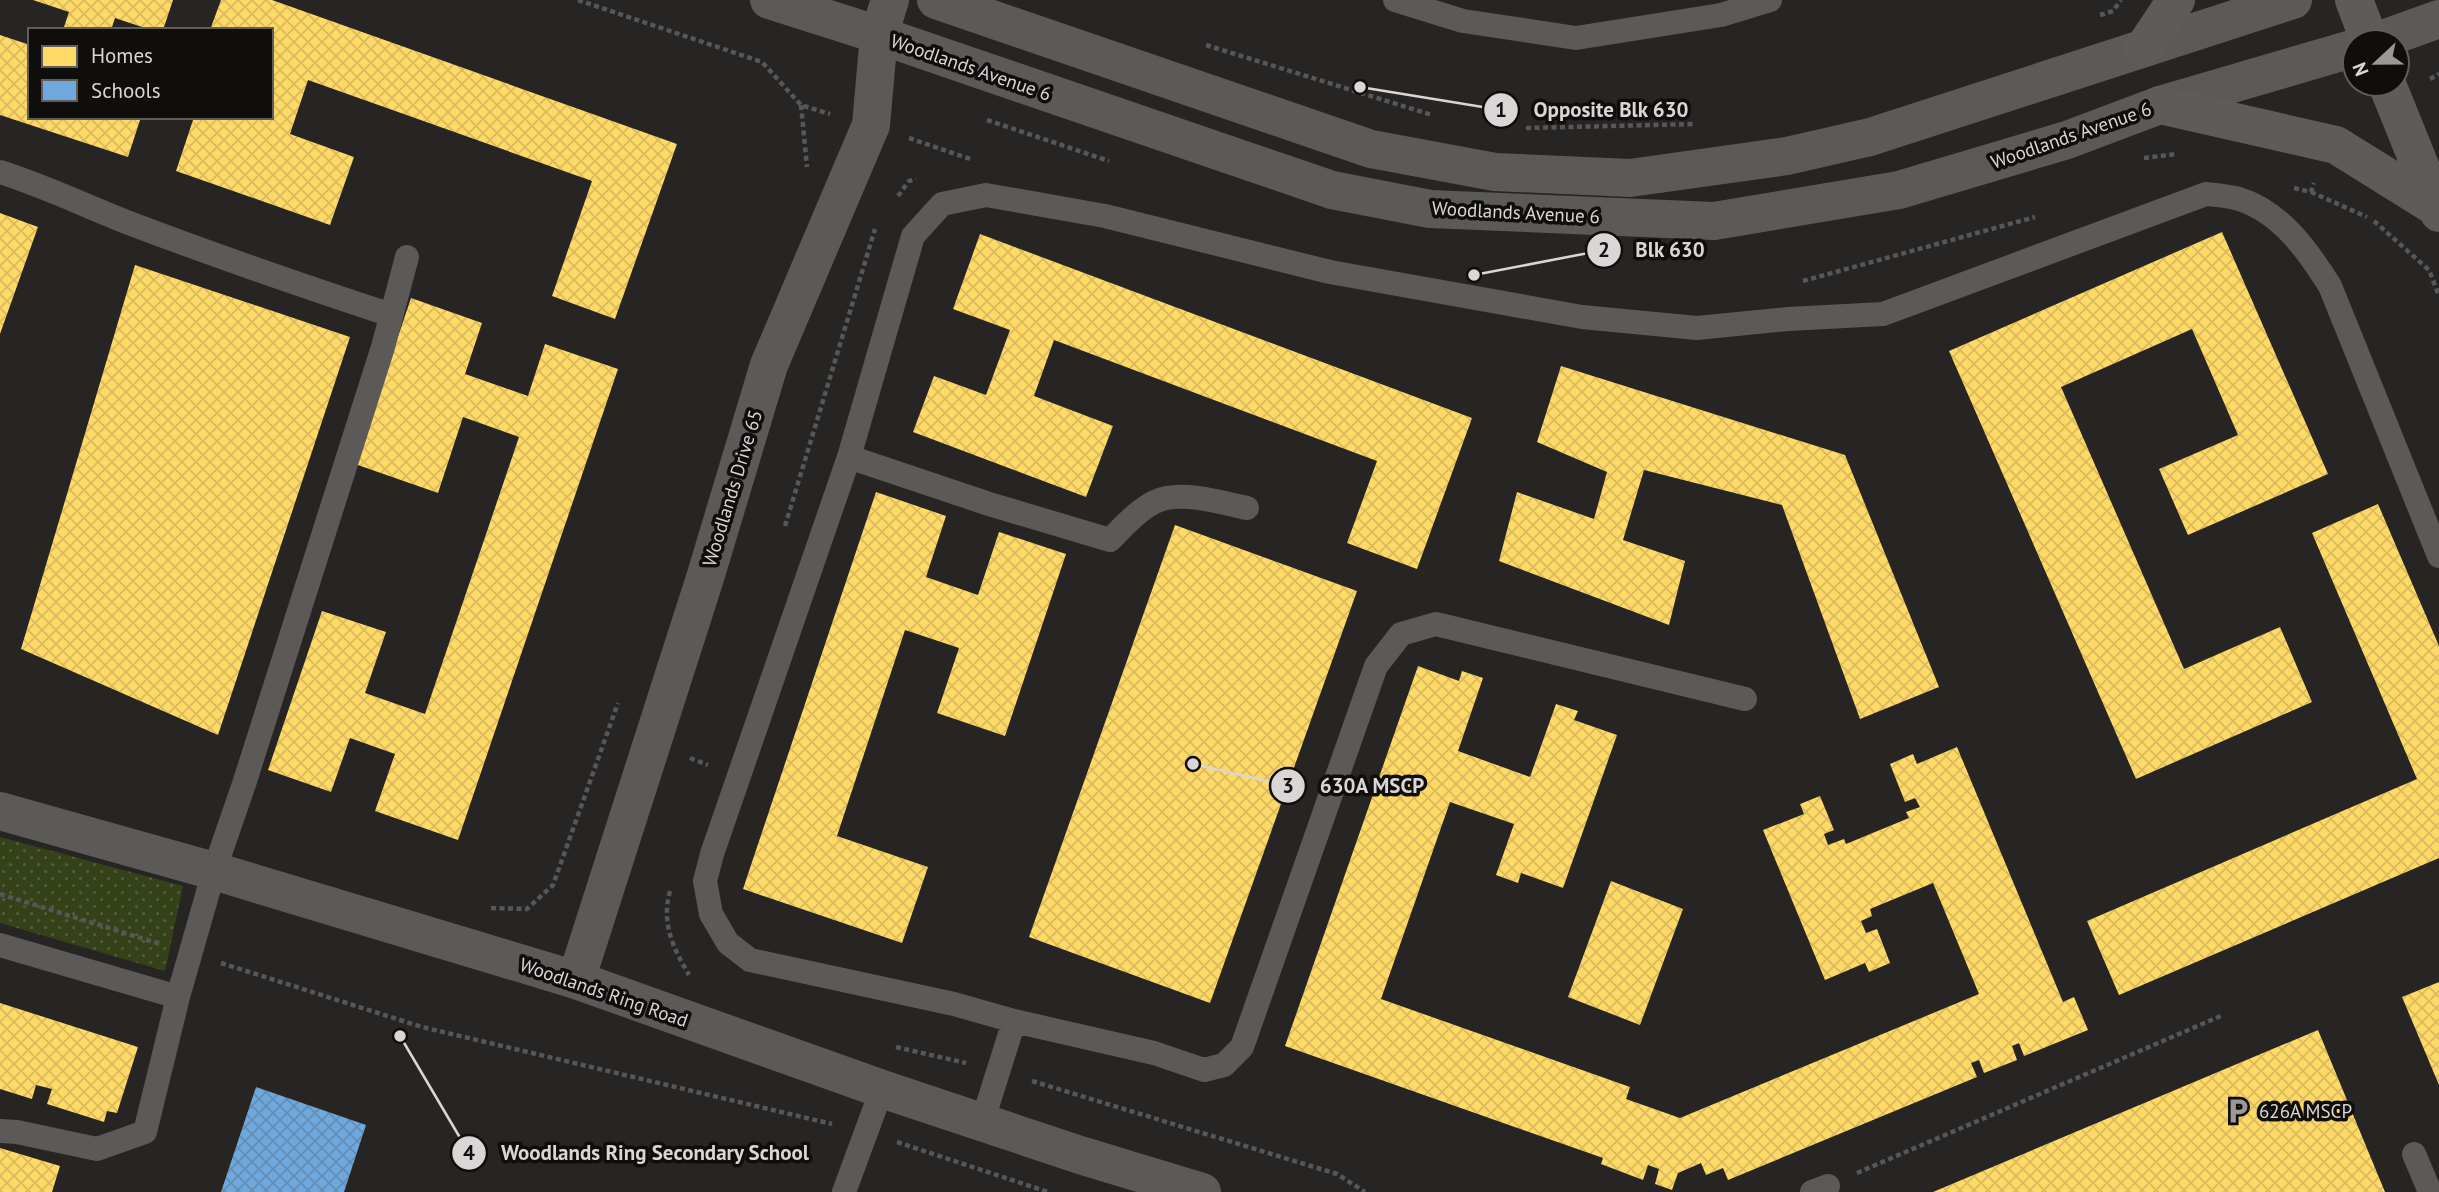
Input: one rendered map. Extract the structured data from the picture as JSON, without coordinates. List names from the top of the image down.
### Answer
{
  "streets": {
    "street": ["Woodlands Avenue 6", "Woodlands Drive 65", "Woodlands Ring Road"]
  },
  "crossings": [
    ["Woodlands Avenue 6", "Woodlands Drive 65"],
    ["Woodlands Drive 65", "Woodlands Ring Road"]
  ],
  "places": {
    "other": [
      "Opposite Blk 630",
      "Blk 630",
      "630A MSCP",
      "Woodlands Ring Secondary School"
    ],
    "parking": ["626A MSCP"]
  },
  "legend": ["Homes", "Schools"],
  "north": "left"
}
